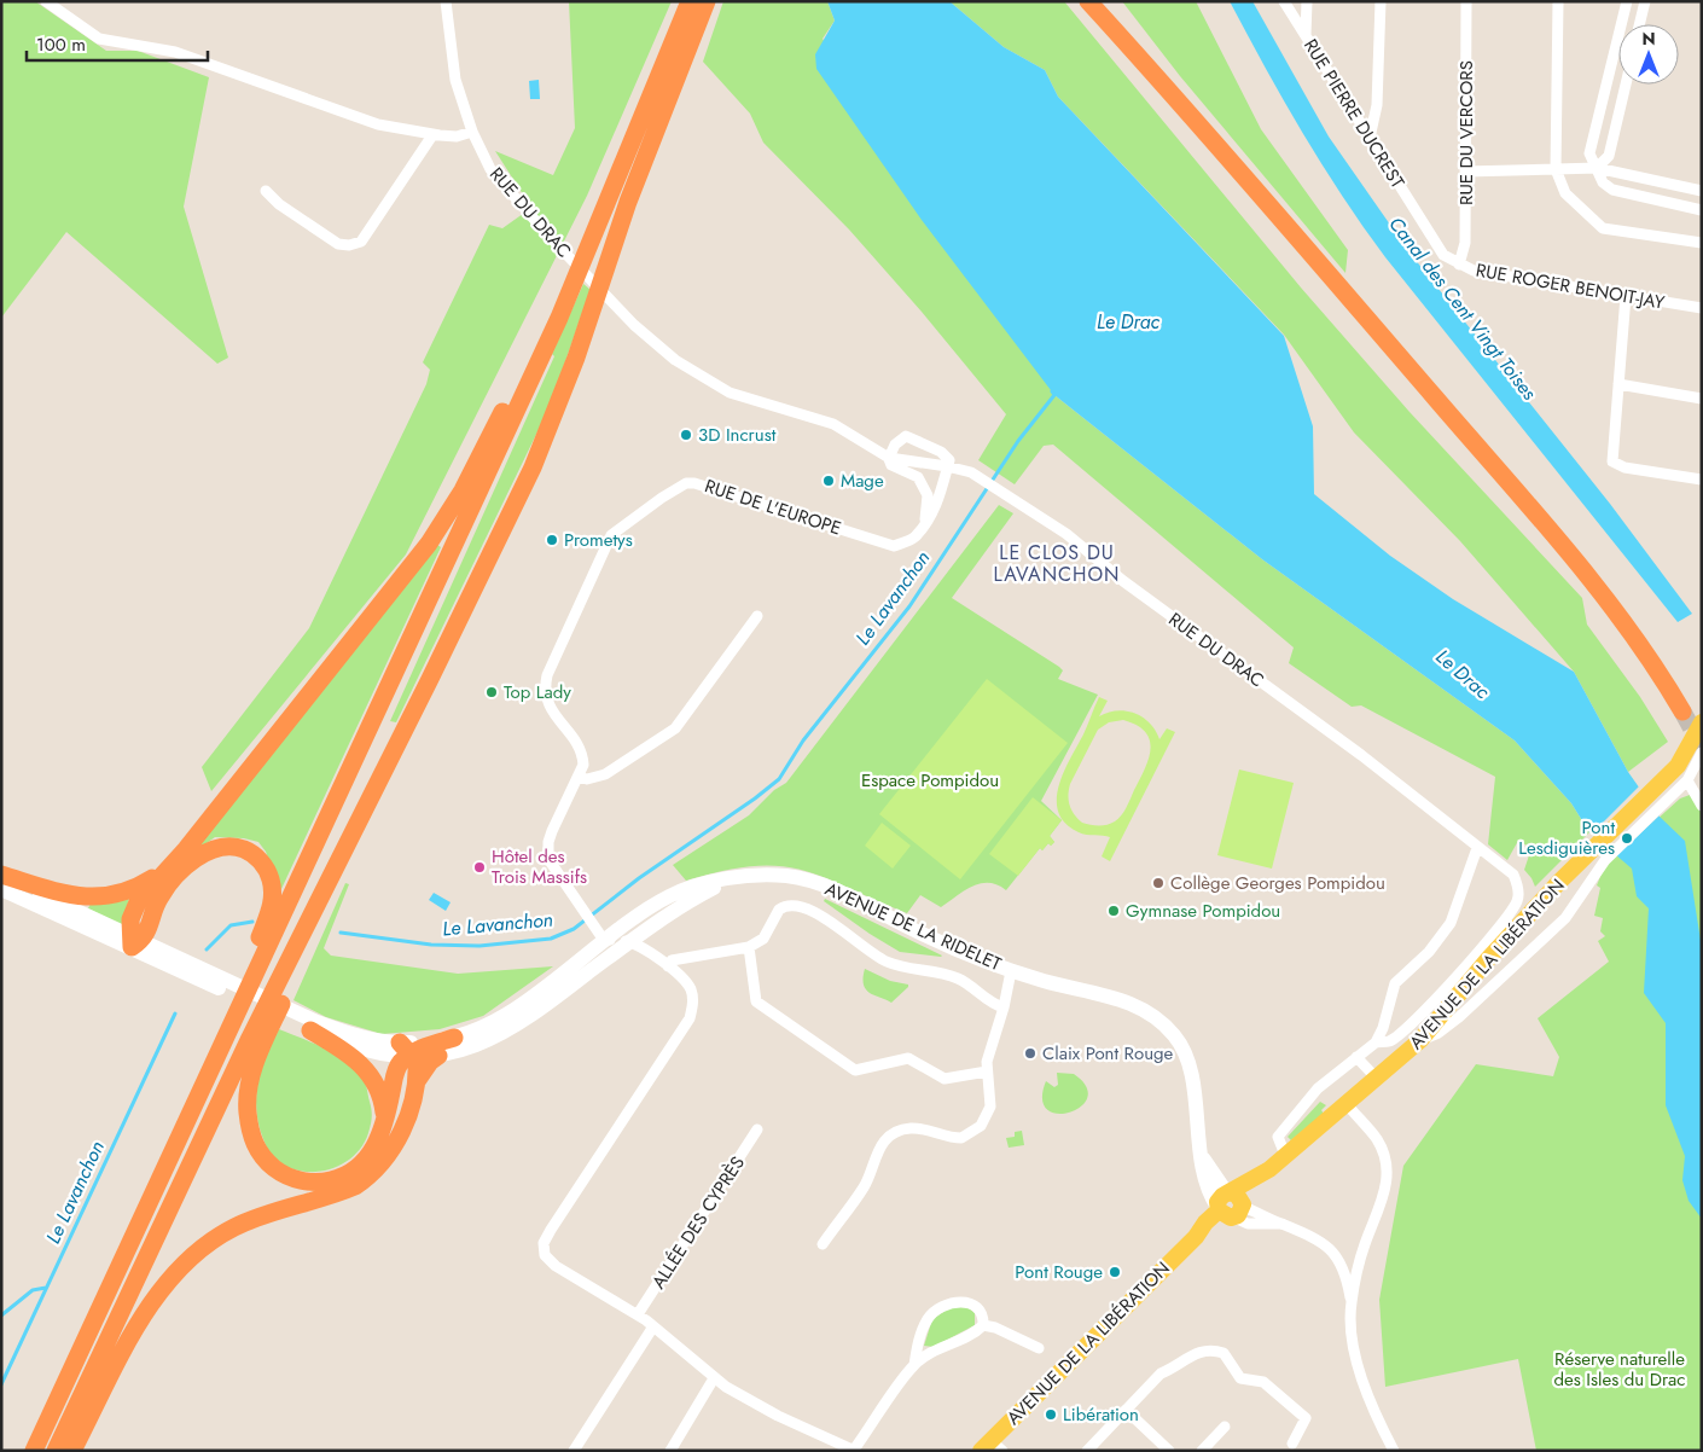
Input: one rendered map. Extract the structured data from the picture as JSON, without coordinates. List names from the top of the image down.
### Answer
{
  "streets": {
    "main road": ["AVENUE DE LA RIDELET", "AVENUE DE LA LIBÉRATION"],
    "street": [
      "RUE PIERRE DUCREST",
      "RUE DU VERCORS",
      "RUE DU DRAC",
      "RUE ROGER BENOIT-JAY",
      "RUE DE L'EUROPE",
      "ALLÉE DES CYPRÈS"
    ]
  },
  "crossings": [
    ["RUE PIERRE DUCREST", "RUE ROGER BENOIT-JAY"],
    ["RUE DU VERCORS", "RUE ROGER BENOIT-JAY"],
    ["RUE DU DRAC", "RUE DE L'EUROPE"],
    ["RUE DU DRAC", "AVENUE DE LA LIBÉRATION"],
    ["RUE DE L'EUROPE", "AVENUE DE LA RIDELET"],
    ["AVENUE DE LA RIDELET", "AVENUE DE LA LIBÉRATION"]
  ],
  "districts": ["LE CLOS DU LAVANCHON"],
  "water": ["Canal des Cent Vingt Toises", "Le Drac", "Le Lavanchon"],
  "parks": ["Espace Pompidou", "Réserve naturelle des Isles du Drac"],
  "places": [
    "3D Incrust",
    "Mage",
    "Prometys",
    "Top Lady",
    "Pont Lesdiguières",
    "Hôtel des Trois Massifs",
    "Collège Georges Pompidou",
    "Gymnase Pompidou",
    "Claix Pont Rouge",
    "Pont Rouge",
    "Libération"
  ],
  "scale_bar": "100 m",
  "north": "top"
}
